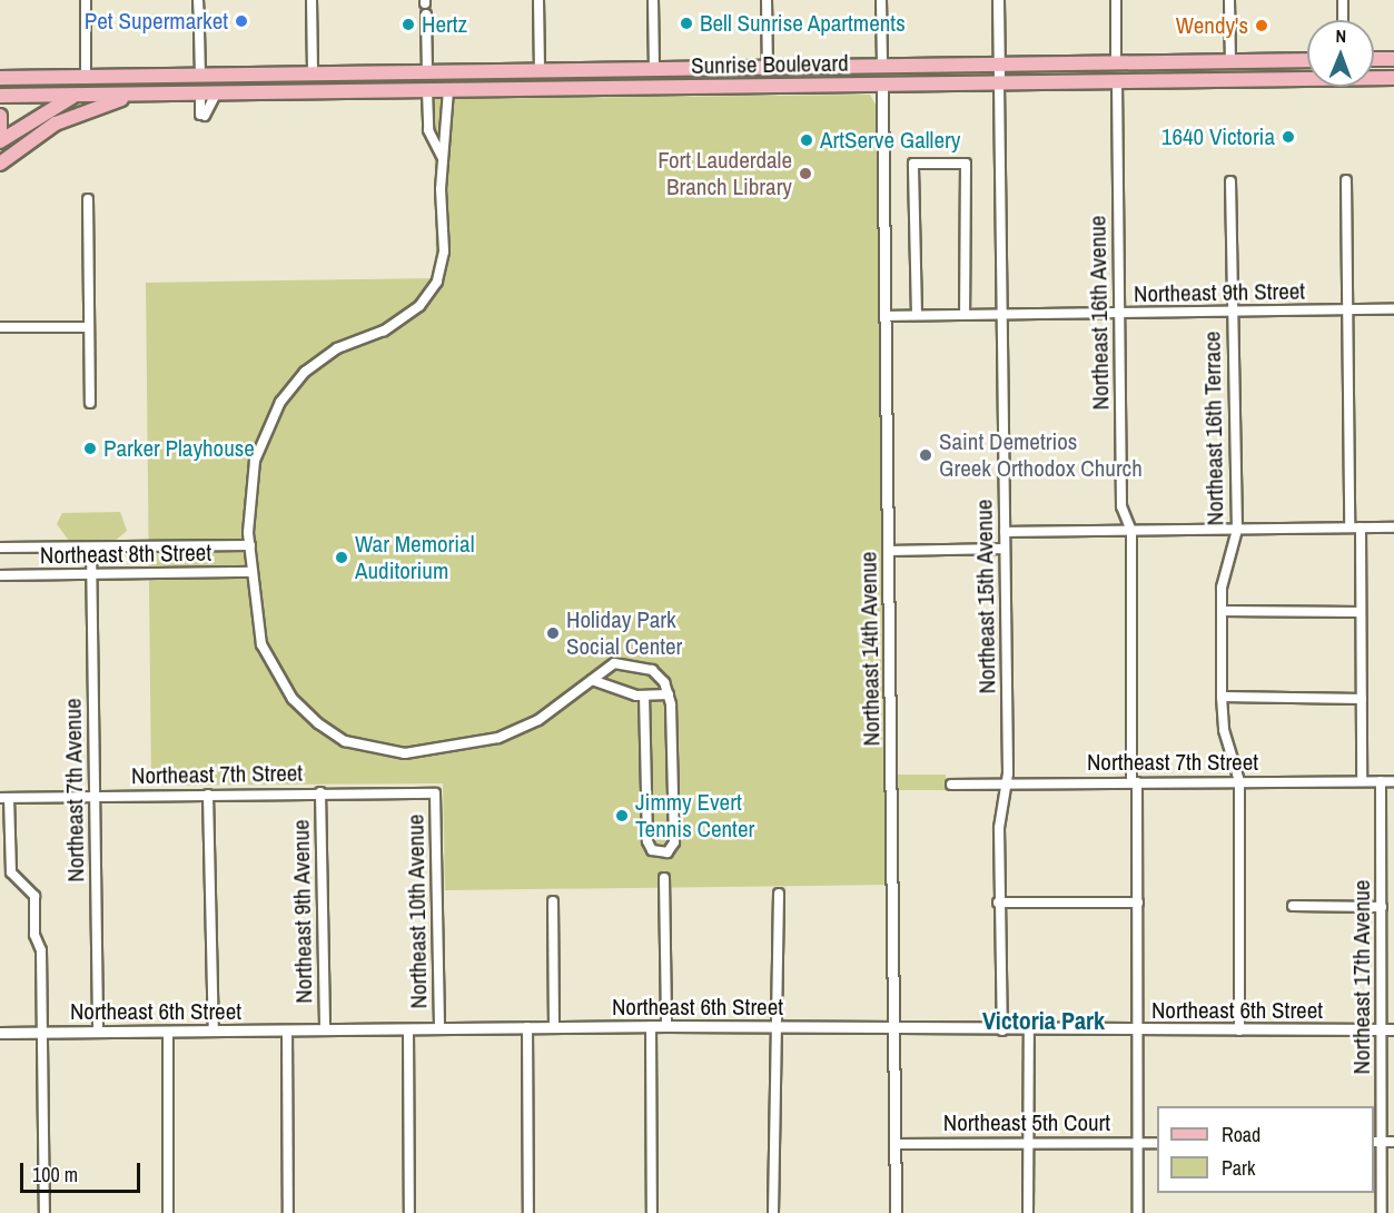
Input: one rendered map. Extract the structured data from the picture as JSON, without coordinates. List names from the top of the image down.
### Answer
{
  "streets": {
    "main road": ["Sunrise Boulevard"],
    "street": [
      "Northeast 9th Street",
      "Northeast 16th Avenue",
      "Northeast 16th Terrace",
      "Northeast 8th Street",
      "Northeast 15th Avenue",
      "Northeast 14th Avenue",
      "Northeast 7th Street",
      "Northeast 7th Avenue",
      "Northeast 9th Avenue",
      "Northeast 10th Avenue",
      "Northeast 17th Avenue",
      "Northeast 6th Street",
      "Northeast 5th Court"
    ]
  },
  "crossings": [
    ["Sunrise Boulevard", "Northeast 16th Avenue"],
    ["Sunrise Boulevard", "Northeast 15th Avenue"],
    ["Sunrise Boulevard", "Northeast 14th Avenue"],
    ["Northeast 9th Street", "Northeast 16th Avenue"],
    ["Northeast 9th Street", "Northeast 16th Terrace"],
    ["Northeast 9th Street", "Northeast 15th Avenue"],
    ["Northeast 9th Street", "Northeast 14th Avenue"],
    ["Northeast 16th Avenue", "Northeast 7th Street"],
    ["Northeast 16th Avenue", "Northeast 6th Street"],
    ["Northeast 16th Avenue", "Northeast 5th Court"],
    ["Northeast 16th Terrace", "Northeast 7th Street"],
    ["Northeast 16th Terrace", "Northeast 6th Street"],
    ["Northeast 8th Street", "Northeast 7th Avenue"],
    ["Northeast 15th Avenue", "Northeast 7th Street"],
    ["Northeast 15th Avenue", "Northeast 6th Street"],
    ["Northeast 14th Avenue", "Northeast 6th Street"],
    ["Northeast 14th Avenue", "Northeast 5th Court"],
    ["Northeast 7th Street", "Northeast 7th Avenue"],
    ["Northeast 7th Street", "Northeast 9th Avenue"],
    ["Northeast 7th Street", "Northeast 10th Avenue"],
    ["Northeast 7th Street", "Northeast 17th Avenue"],
    ["Northeast 7th Avenue", "Northeast 6th Street"],
    ["Northeast 9th Avenue", "Northeast 6th Street"],
    ["Northeast 10th Avenue", "Northeast 6th Street"],
    ["Northeast 17th Avenue", "Northeast 6th Street"]
  ],
  "districts": ["Victoria Park"],
  "places": [
    "Pet Supermarket",
    "Bell Sunrise Apartments",
    "Hertz",
    "Wendy's",
    "1640 Victoria",
    "ArtServe Gallery",
    "Fort Lauderdale Branch Library",
    "Parker Playhouse",
    "Saint Demetrios Greek Orthodox Church",
    "War Memorial Auditorium",
    "Holiday Park Social Center",
    "Jimmy Evert Tennis Center"
  ],
  "legend": ["Road", "Park"],
  "scale_bar": "100 m",
  "north": "top"
}
